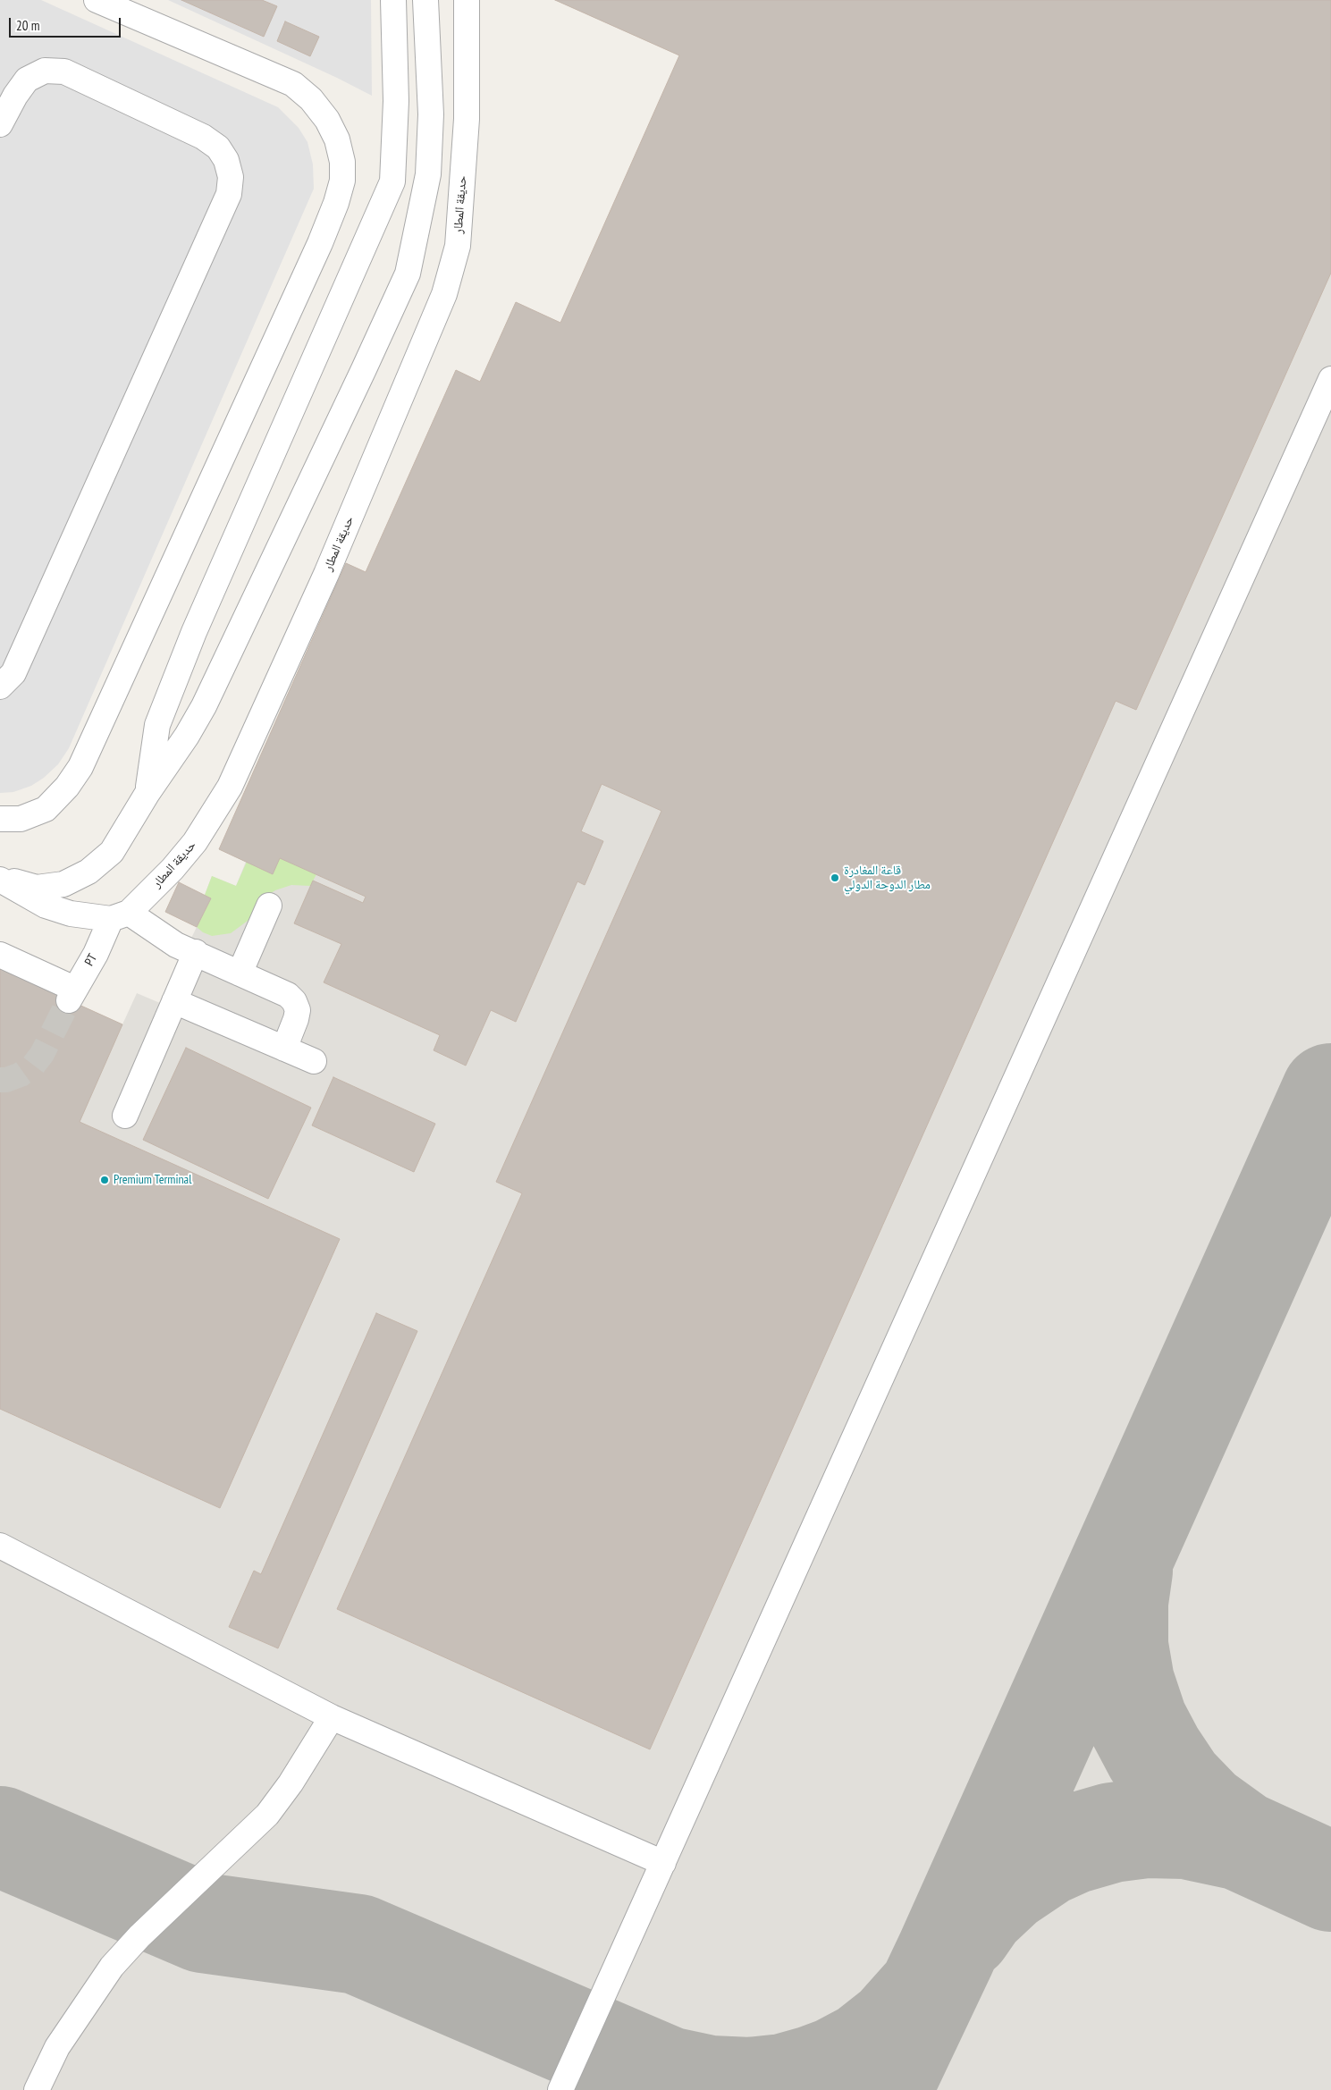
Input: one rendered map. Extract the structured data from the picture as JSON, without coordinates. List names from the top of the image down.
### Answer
{
  "streets": {
    "street": ["حديقة المطار", "PT"]
  },
  "crossings": [
    ["حديقة المطار", "PT"]
  ],
  "places": ["قاعة المغادرة مطار الدوحة الدولي", "Premium Terminal"],
  "scale_bar": "20 m"
}
